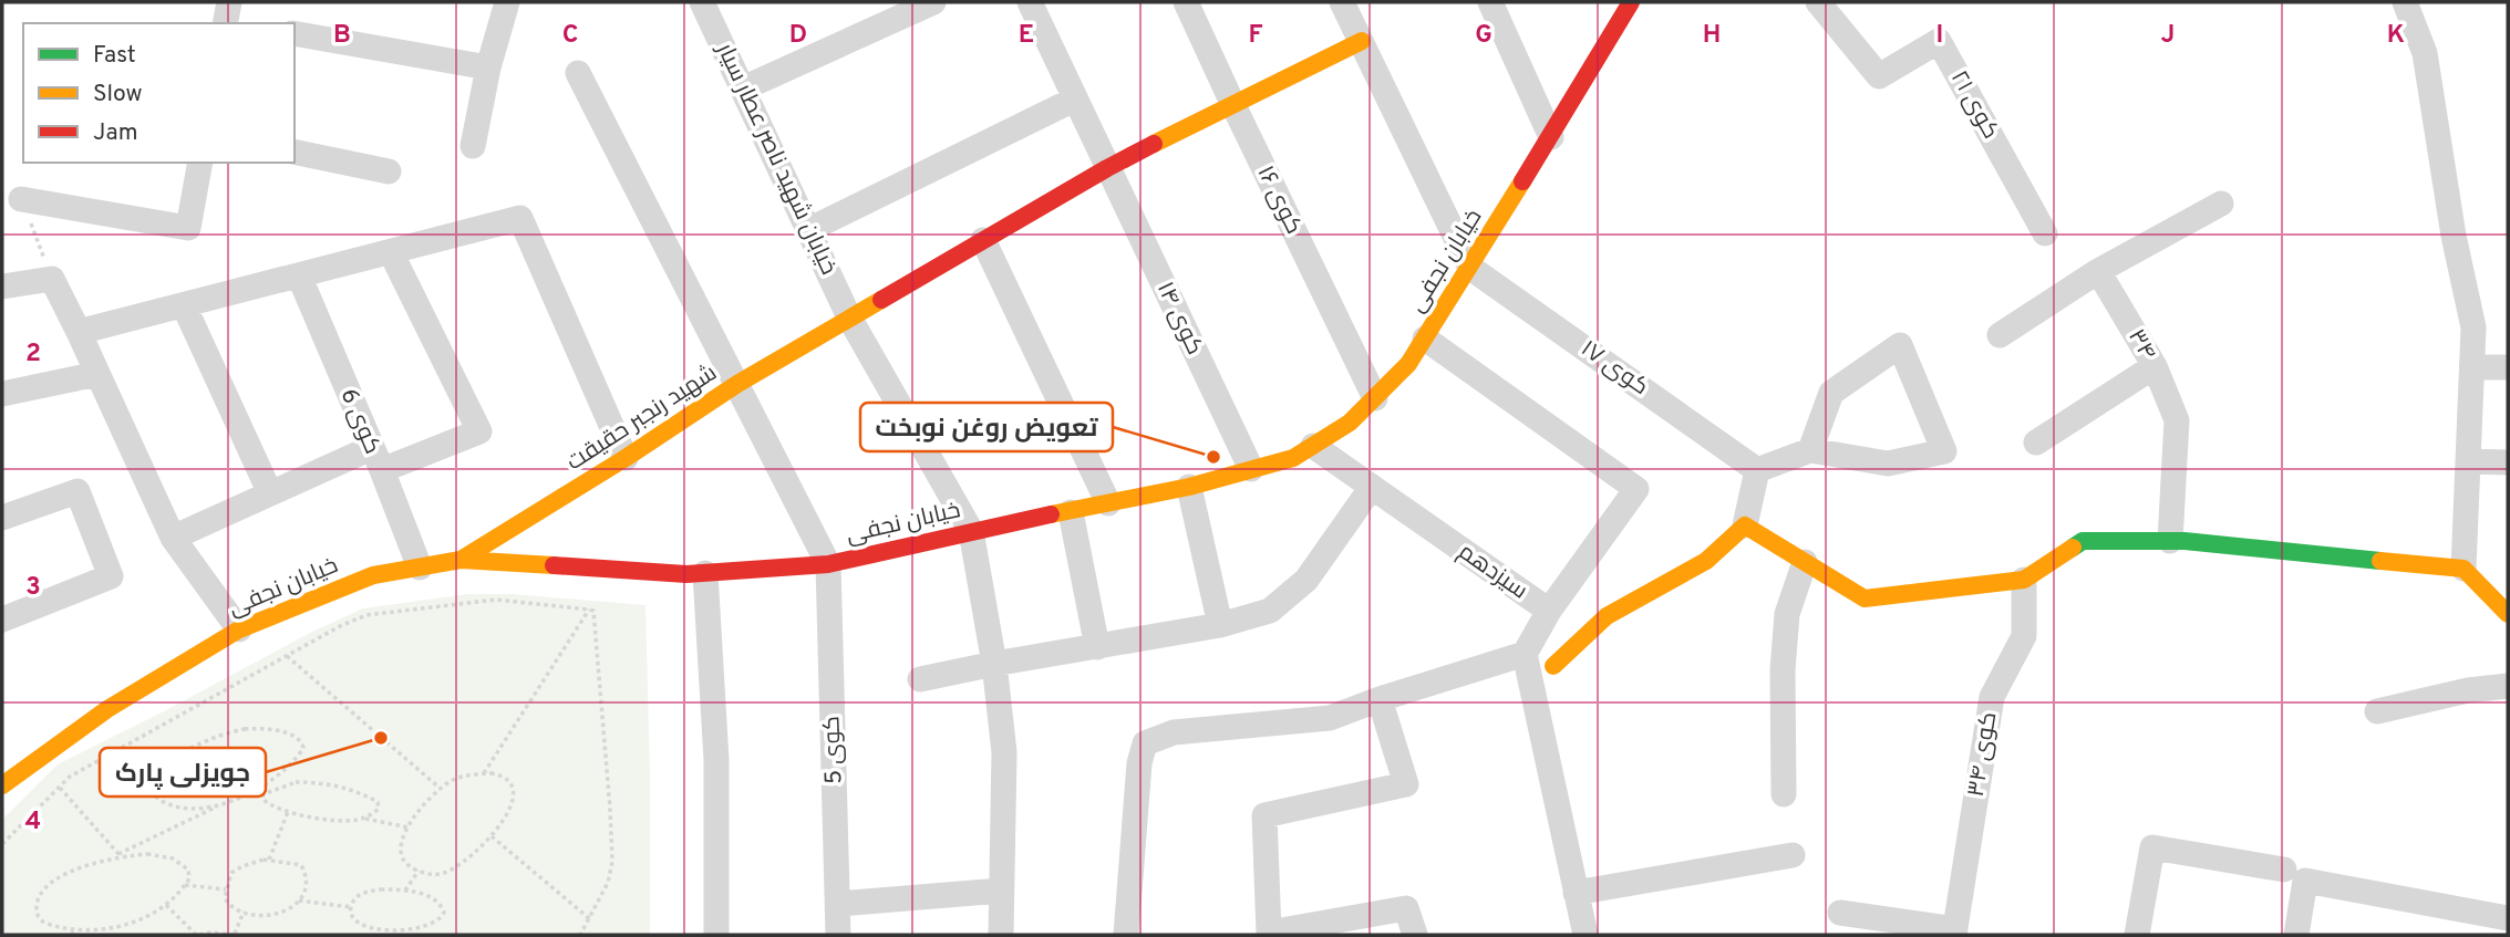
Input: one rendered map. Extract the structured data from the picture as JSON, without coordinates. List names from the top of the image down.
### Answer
{
  "streets": {
    "street": [
      "کوی ۲۱",
      "خیابان شهید ناصر عطار سیار",
      "کوی ۱۶",
      "خیابان نجفی",
      "کوی ۱۴",
      "۳۴",
      "کوی ۱۷",
      "شهید رنجبر حقیقت",
      "کوی 6",
      "سیزدهم",
      "کوی 5",
      "کوی ۳۴"
    ]
  },
  "crossings": [
    ["خیابان شهید ناصر عطار سیار", "خیابان نجفی"],
    ["خیابان شهید ناصر عطار سیار", "شهید رنجبر حقیقت"],
    ["کوی ۱۶", "خیابان نجفی"],
    ["کوی ۱۶", "شهید رنجبر حقیقت"],
    ["خیابان نجفی", "کوی ۱۴"],
    ["خیابان نجفی", "کوی ۱۷"],
    ["خیابان نجفی", "شهید رنجبر حقیقت"],
    ["خیابان نجفی", "کوی 6"],
    ["خیابان نجفی", "سیزدهم"],
    ["خیابان نجفی", "کوی 5"],
    ["کوی ۱۴", "شهید رنجبر حقیقت"]
  ],
  "places": ["تعویض روغن نوبخت", "جویزلی پارک"],
  "legend": ["Fast", "Slow", "Jam"],
  "grid": {
    "columns": [
      "B",
      "C",
      "D",
      "E",
      "F",
      "G",
      "H",
      "I",
      "J",
      "K"
    ],
    "rows": ["2", "3", "4"]
  }
}
